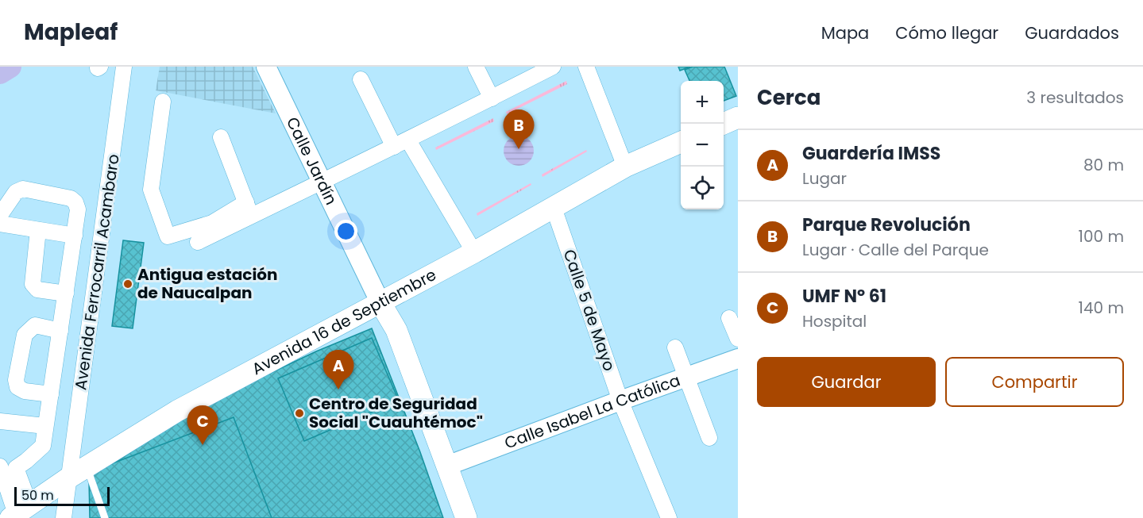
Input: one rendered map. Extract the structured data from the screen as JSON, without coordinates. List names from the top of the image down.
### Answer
{
  "streets": {
    "main road": ["Calle Jardín", "Avenida 16 de Septiembre"],
    "street": ["Avenida Ferrocarril Acambaro", "Calle 5 de Mayo", "Calle Isabel La Católica"]
  },
  "crossings": [
    ["Calle Jardín", "Avenida 16 de Septiembre"],
    ["Calle Jardín", "Calle Isabel La Católica"],
    ["Avenida Ferrocarril Acambaro", "Avenida 16 de Septiembre"],
    ["Calle 5 de Mayo", "Avenida 16 de Septiembre"],
    ["Calle 5 de Mayo", "Calle Isabel La Católica"]
  ],
  "places": ["Antigua estación de Naucalpan", "Centro de Seguridad Social \"Cuauhtémoc\""],
  "scale_bar": "50 m",
  "page": {
    "header": "Mapleaf",
    "nav": ["Mapa", "Cómo llegar", "Guardados"],
    "heading": ["Cerca", "3 resultados"],
    "map_buttons": ["+", "−"],
    "pins": ["B", "A", "C"],
    "list": [
      {
        "mark": "A",
        "name": "Guardería IMSS",
        "note": "Lugar",
        "value": "80 m"
      },
      {
        "mark": "B",
        "name": "Parque Revolución",
        "note": "Lugar · Calle del Parque",
        "value": "100 m"
      },
      {
        "mark": "C",
        "name": "UMF Nº 61",
        "note": "Hospital",
        "value": "140 m"
      }
    ],
    "buttons": ["Guardar", "Compartir"],
    "scale": "50 m"
  }
}
